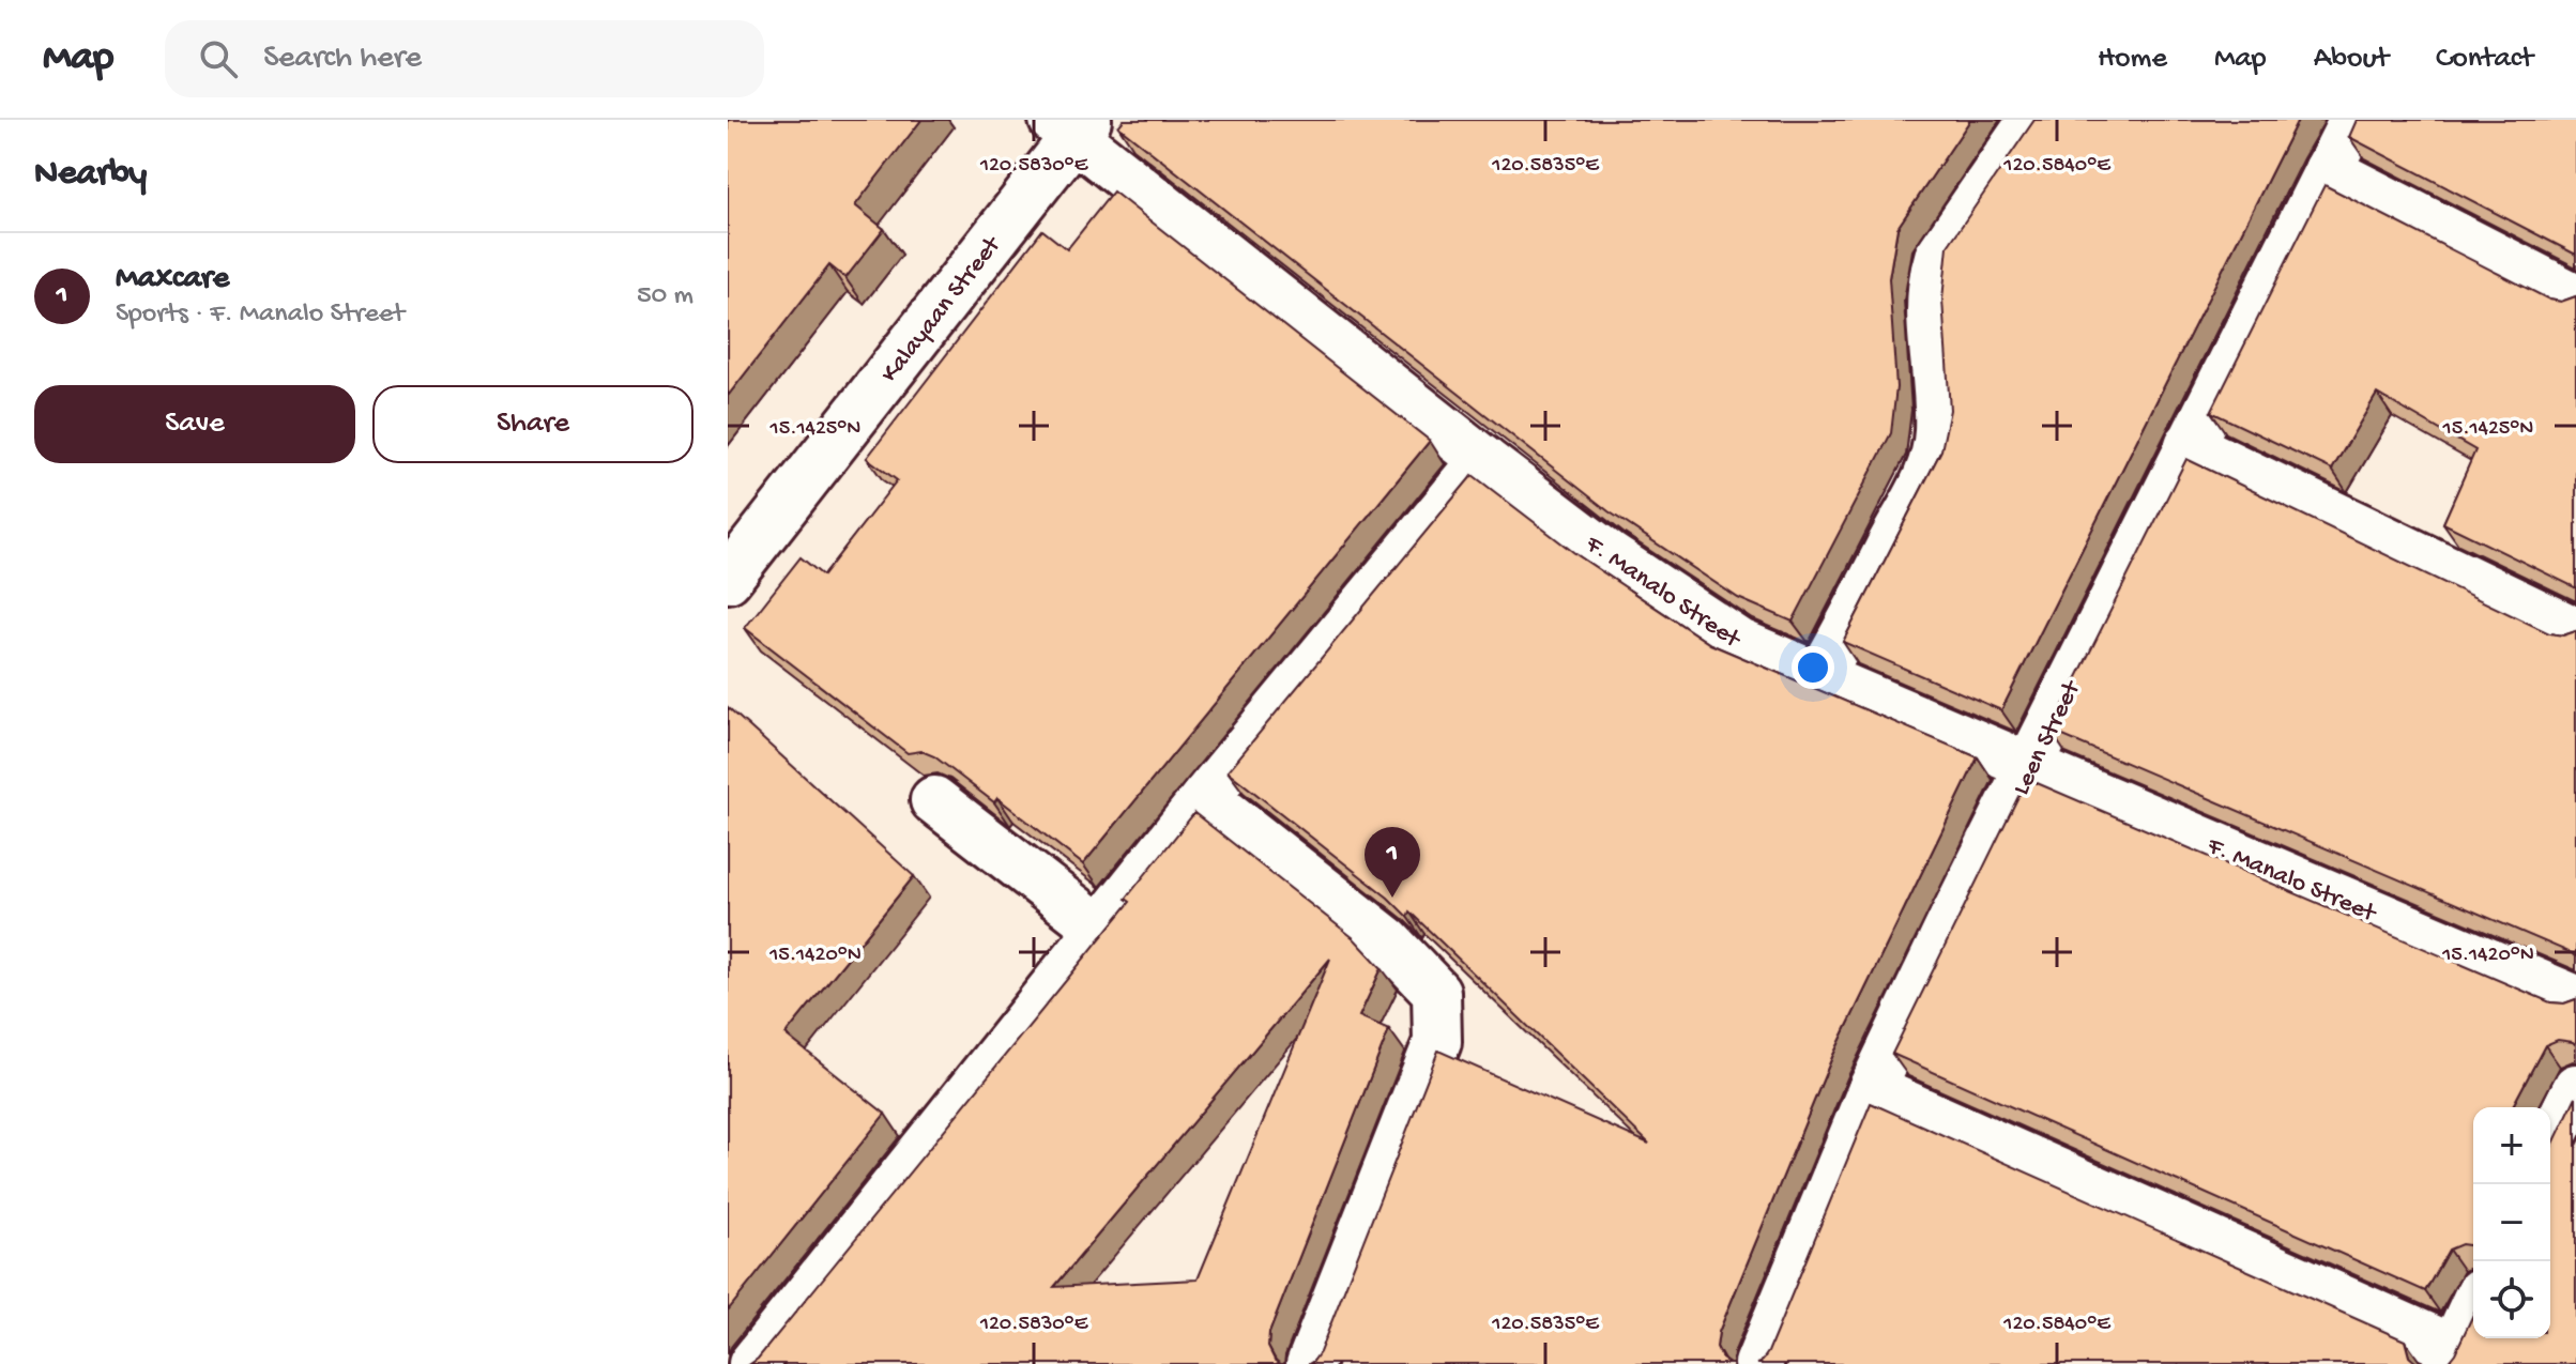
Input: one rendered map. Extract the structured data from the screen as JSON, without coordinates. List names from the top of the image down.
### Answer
{
  "streets": {
    "street": ["Kalayaan Street", "F. Manalo Street", "Leen Street"]
  },
  "crossings": [
    ["Kalayaan Street", "F. Manalo Street"],
    ["F. Manalo Street", "Leen Street"]
  ],
  "page": {
    "header": "Map",
    "search": "Search here",
    "nav": [
      "Home",
      "Map",
      "About",
      "Contact"
    ],
    "heading": "Nearby",
    "list": [
      {
        "mark": "1",
        "name": "Maxcare",
        "note": "Sports · F. Manalo Street",
        "value": "50 m"
      }
    ],
    "buttons": ["Save", "Share"],
    "pins": "1",
    "map_buttons": ["+", "−"]
  },
  "coordinates": [
    "120.5830°E",
    "120.5835°E",
    "120.5840°E",
    "15.1425°N",
    "15.1420°N"
  ]
}
